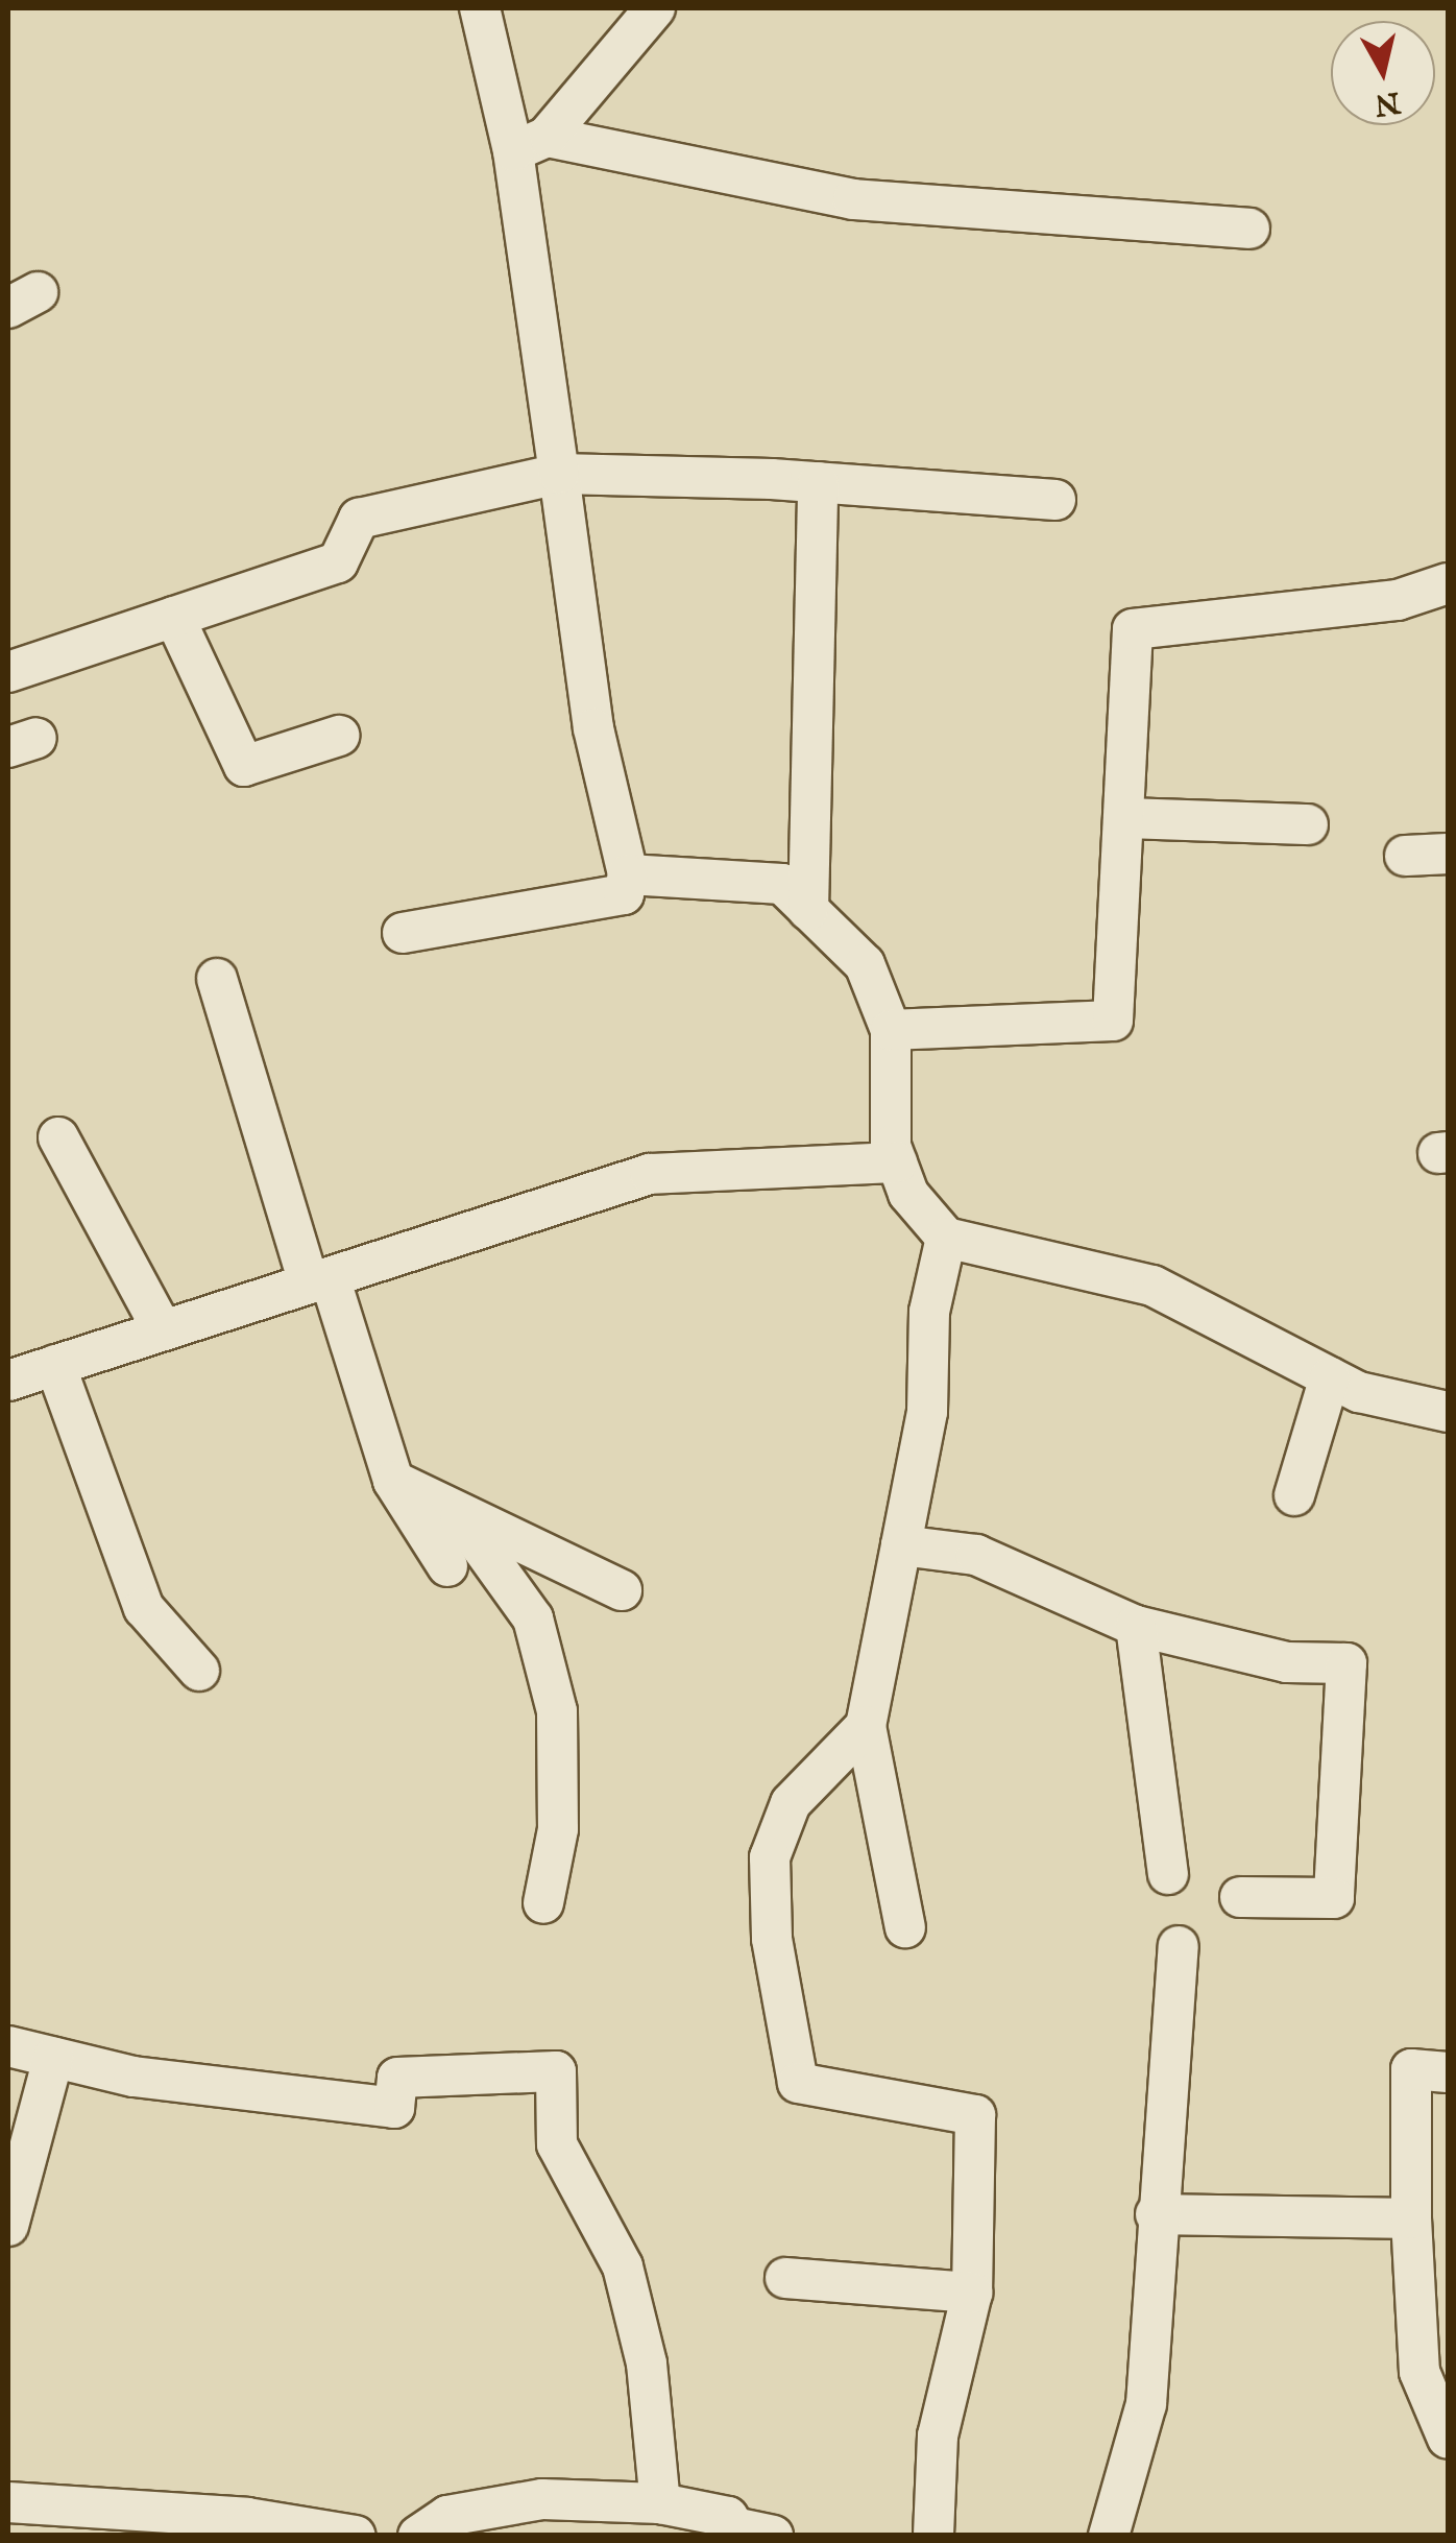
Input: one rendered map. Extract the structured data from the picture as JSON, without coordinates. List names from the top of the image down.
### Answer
{
  "north": "bottom"
}
